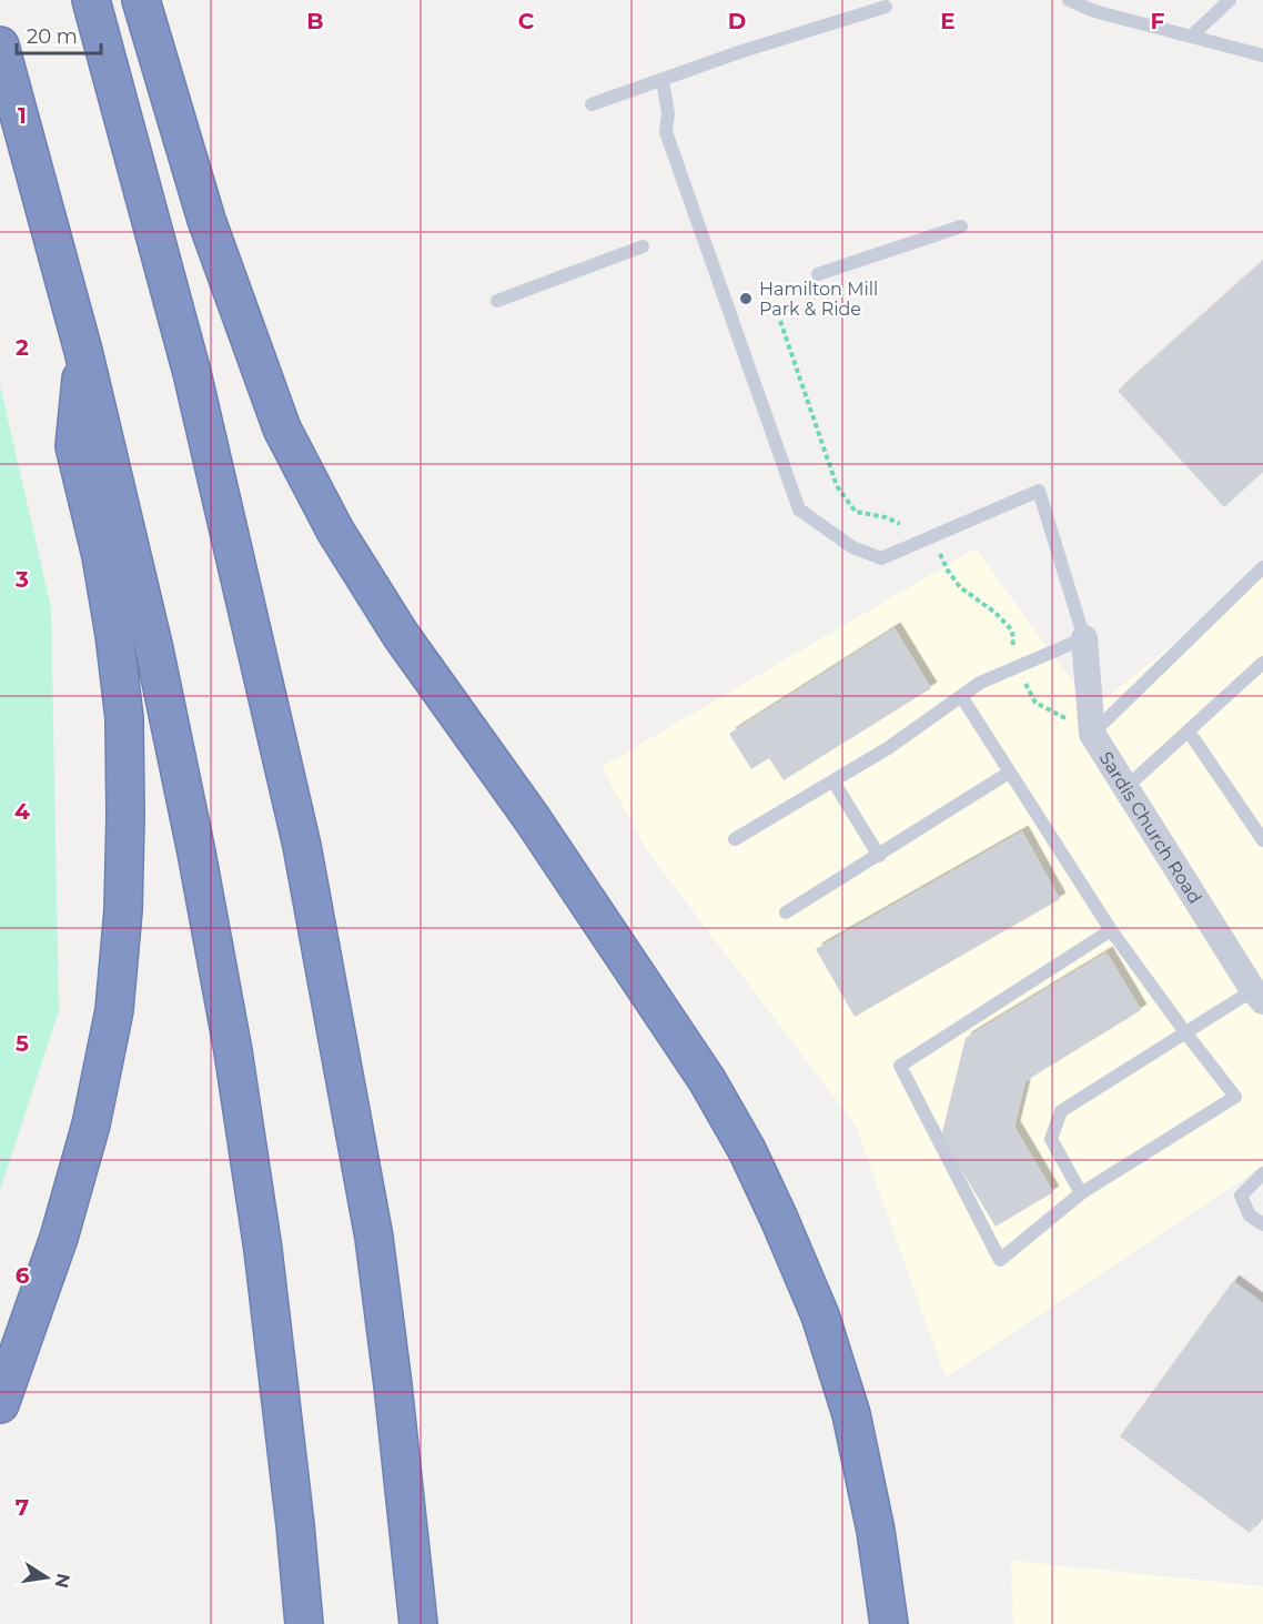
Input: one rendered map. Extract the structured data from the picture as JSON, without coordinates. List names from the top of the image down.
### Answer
{
  "streets": {
    "street": ["Sardis Church Road"]
  },
  "places": ["Hamilton Mill Park & Ride"],
  "scale_bar": "20 m",
  "north": "right",
  "grid": {
    "columns": [
      "B",
      "C",
      "D",
      "E",
      "F"
    ],
    "rows": [
      "1",
      "2",
      "3",
      "4",
      "5",
      "6",
      "7"
    ]
  }
}
